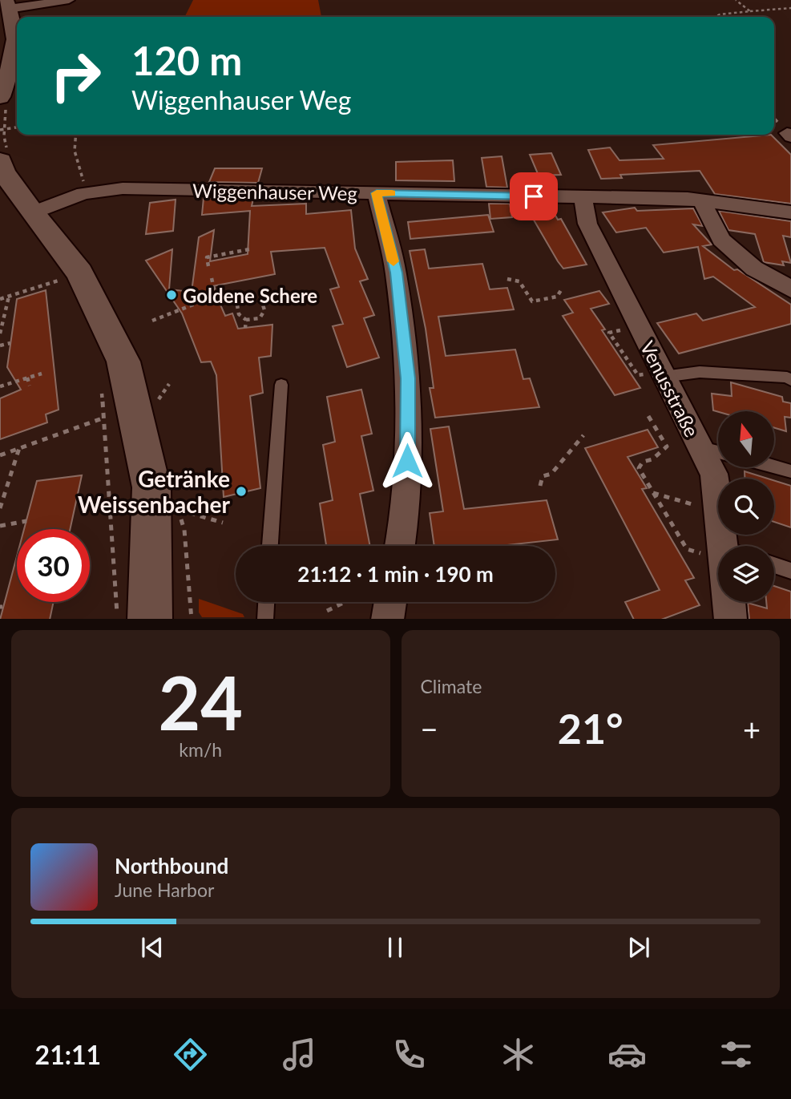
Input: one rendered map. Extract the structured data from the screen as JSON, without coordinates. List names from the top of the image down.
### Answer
{
  "streets": {
    "street": ["Wiggenhauser Weg", "Venusstraße"]
  },
  "crossings": [
    ["Wiggenhauser Weg", "Venusstraße"]
  ],
  "places": ["Goldene Schere", "Getränke Weissenbacher"],
  "north": "top",
  "page": {
    "turn": ["120 m", "Wiggenhauser Weg"],
    "limit": "30",
    "trip": "21:12 · 1 min · 190 m",
    "tile": [
      ["24", "km/h"],
      "Climate"
    ],
    "heat": ["−", "21°", "+"],
    "song": ["Northbound", "June Harbor"],
    "tabs": "21:11"
  }
}
